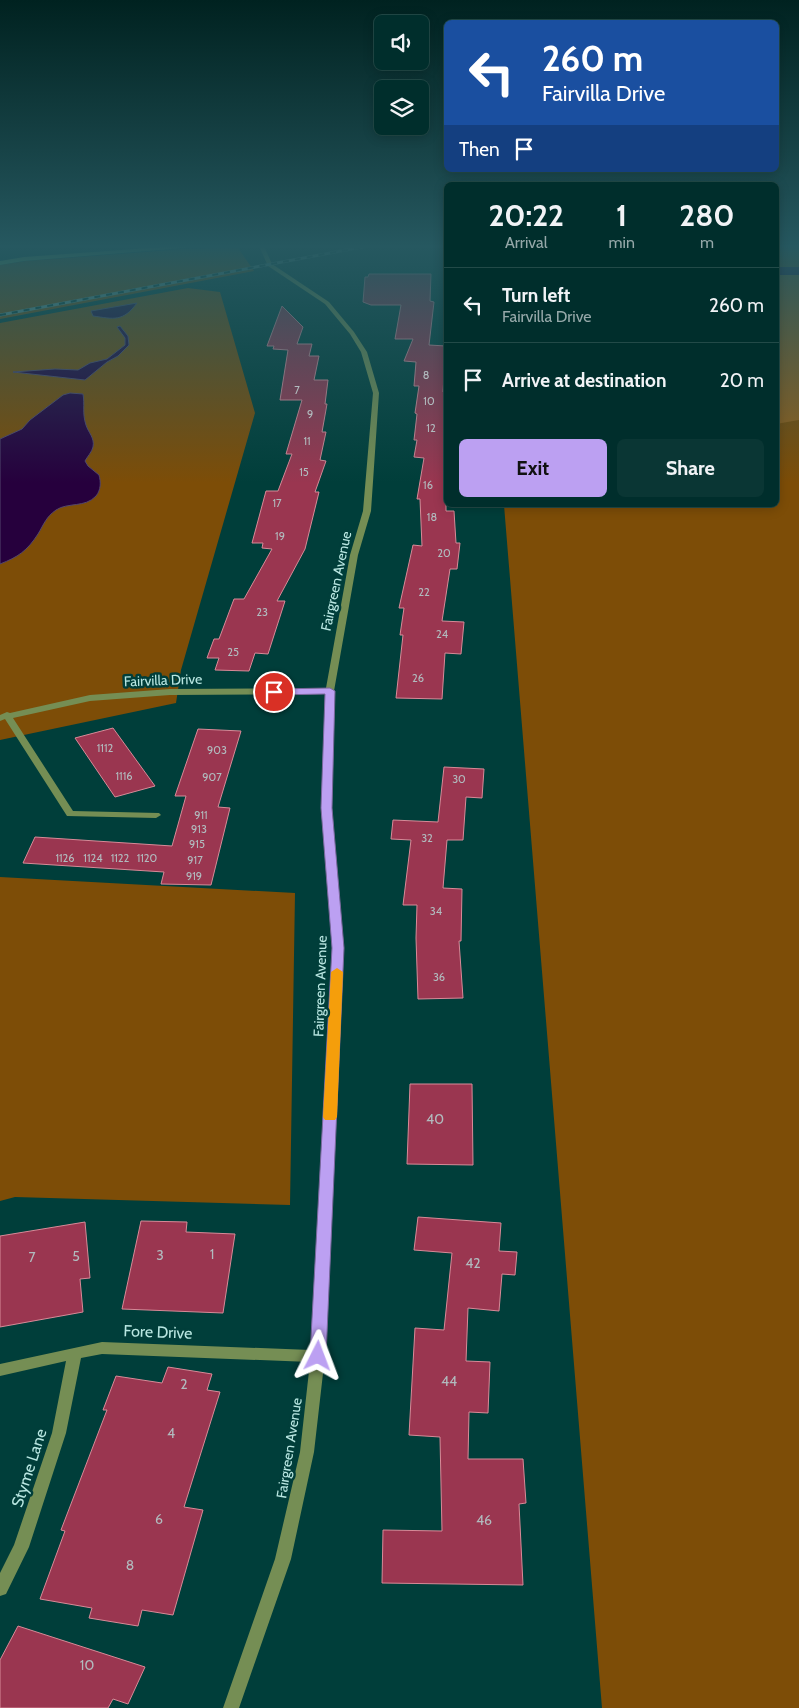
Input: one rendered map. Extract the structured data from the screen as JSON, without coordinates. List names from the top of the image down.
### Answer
{
  "streets": {
    "street": [
      "Fairgreen Avenue",
      "Fairvilla Drive",
      "Fore Drive",
      "Styme Lane"
    ]
  },
  "crossings": [
    ["Fairgreen Avenue", "Fairvilla Drive"],
    ["Fairgreen Avenue", "Fore Drive"],
    ["Fore Drive", "Styme Lane"]
  ],
  "house_numbers": [
    "8",
    "7",
    "10",
    "9",
    "12",
    "11",
    "15",
    "16",
    "17",
    "18",
    "19",
    "20",
    "22",
    "23",
    "24",
    "25",
    "26",
    "1112",
    "903",
    "1116",
    "907",
    "30",
    "911",
    "913",
    "32",
    "915",
    "1126",
    "1124",
    "1122",
    "1120",
    "917",
    "919",
    "34",
    "36",
    "40",
    "1",
    "3",
    "5",
    "7",
    "42",
    "44",
    "2",
    "4",
    "6",
    "46",
    "8",
    "10"
  ],
  "page": {
    "turn": ["260 m", "Fairvilla Drive"],
    "then": "Then",
    "eta": [
      "20:22",
      "Arrival",
      "1",
      "min",
      "280",
      "m"
    ],
    "list": [
      {
        "name": "Turn left",
        "note": "Fairvilla Drive",
        "value": "260 m"
      },
      {
        "name": "Arrive at destination",
        "value": "20 m"
      }
    ],
    "buttons": ["Exit", "Share"]
  }
}
